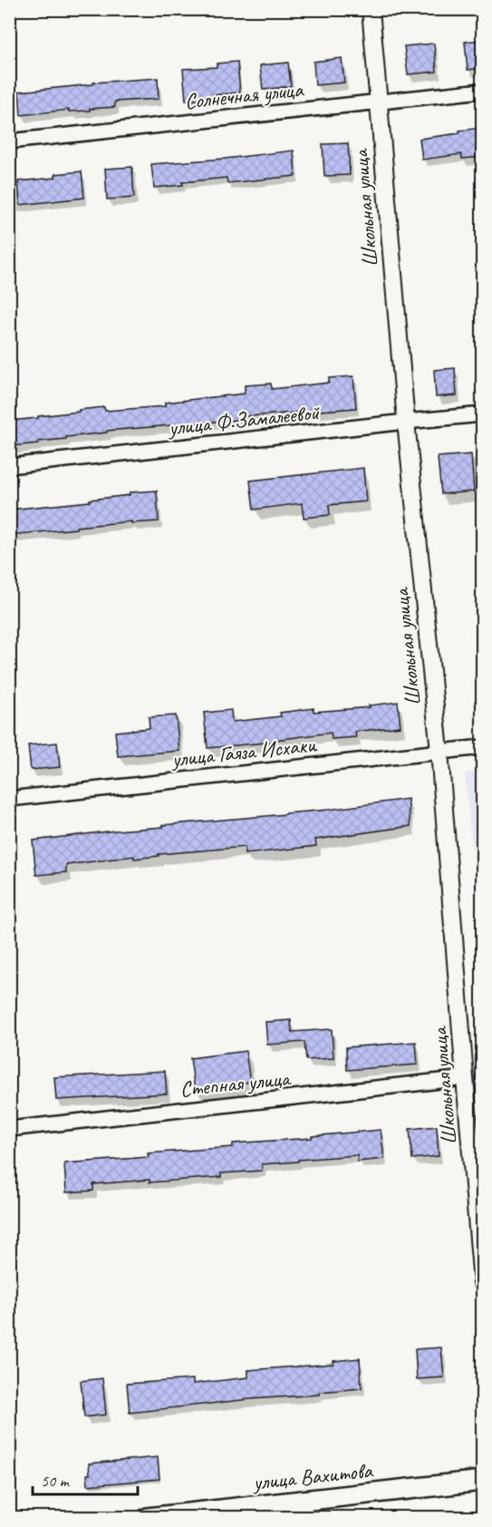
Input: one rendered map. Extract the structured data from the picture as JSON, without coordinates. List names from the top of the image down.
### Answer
{
  "streets": {
    "main road": ["улица Вахитова"],
    "street": [
      "Солнечная улица",
      "Школьная улица",
      "улица Ф.Замалеевой",
      "улица Гаяза Исхаки",
      "Степная улица"
    ]
  },
  "crossings": [
    ["Солнечная улица", "Школьная улица"],
    ["Школьная улица", "улица Ф.Замалеевой"],
    ["Школьная улица", "улица Гаяза Исхаки"],
    ["Школьная улица", "Степная улица"]
  ],
  "scale_bar": "50 m"
}
